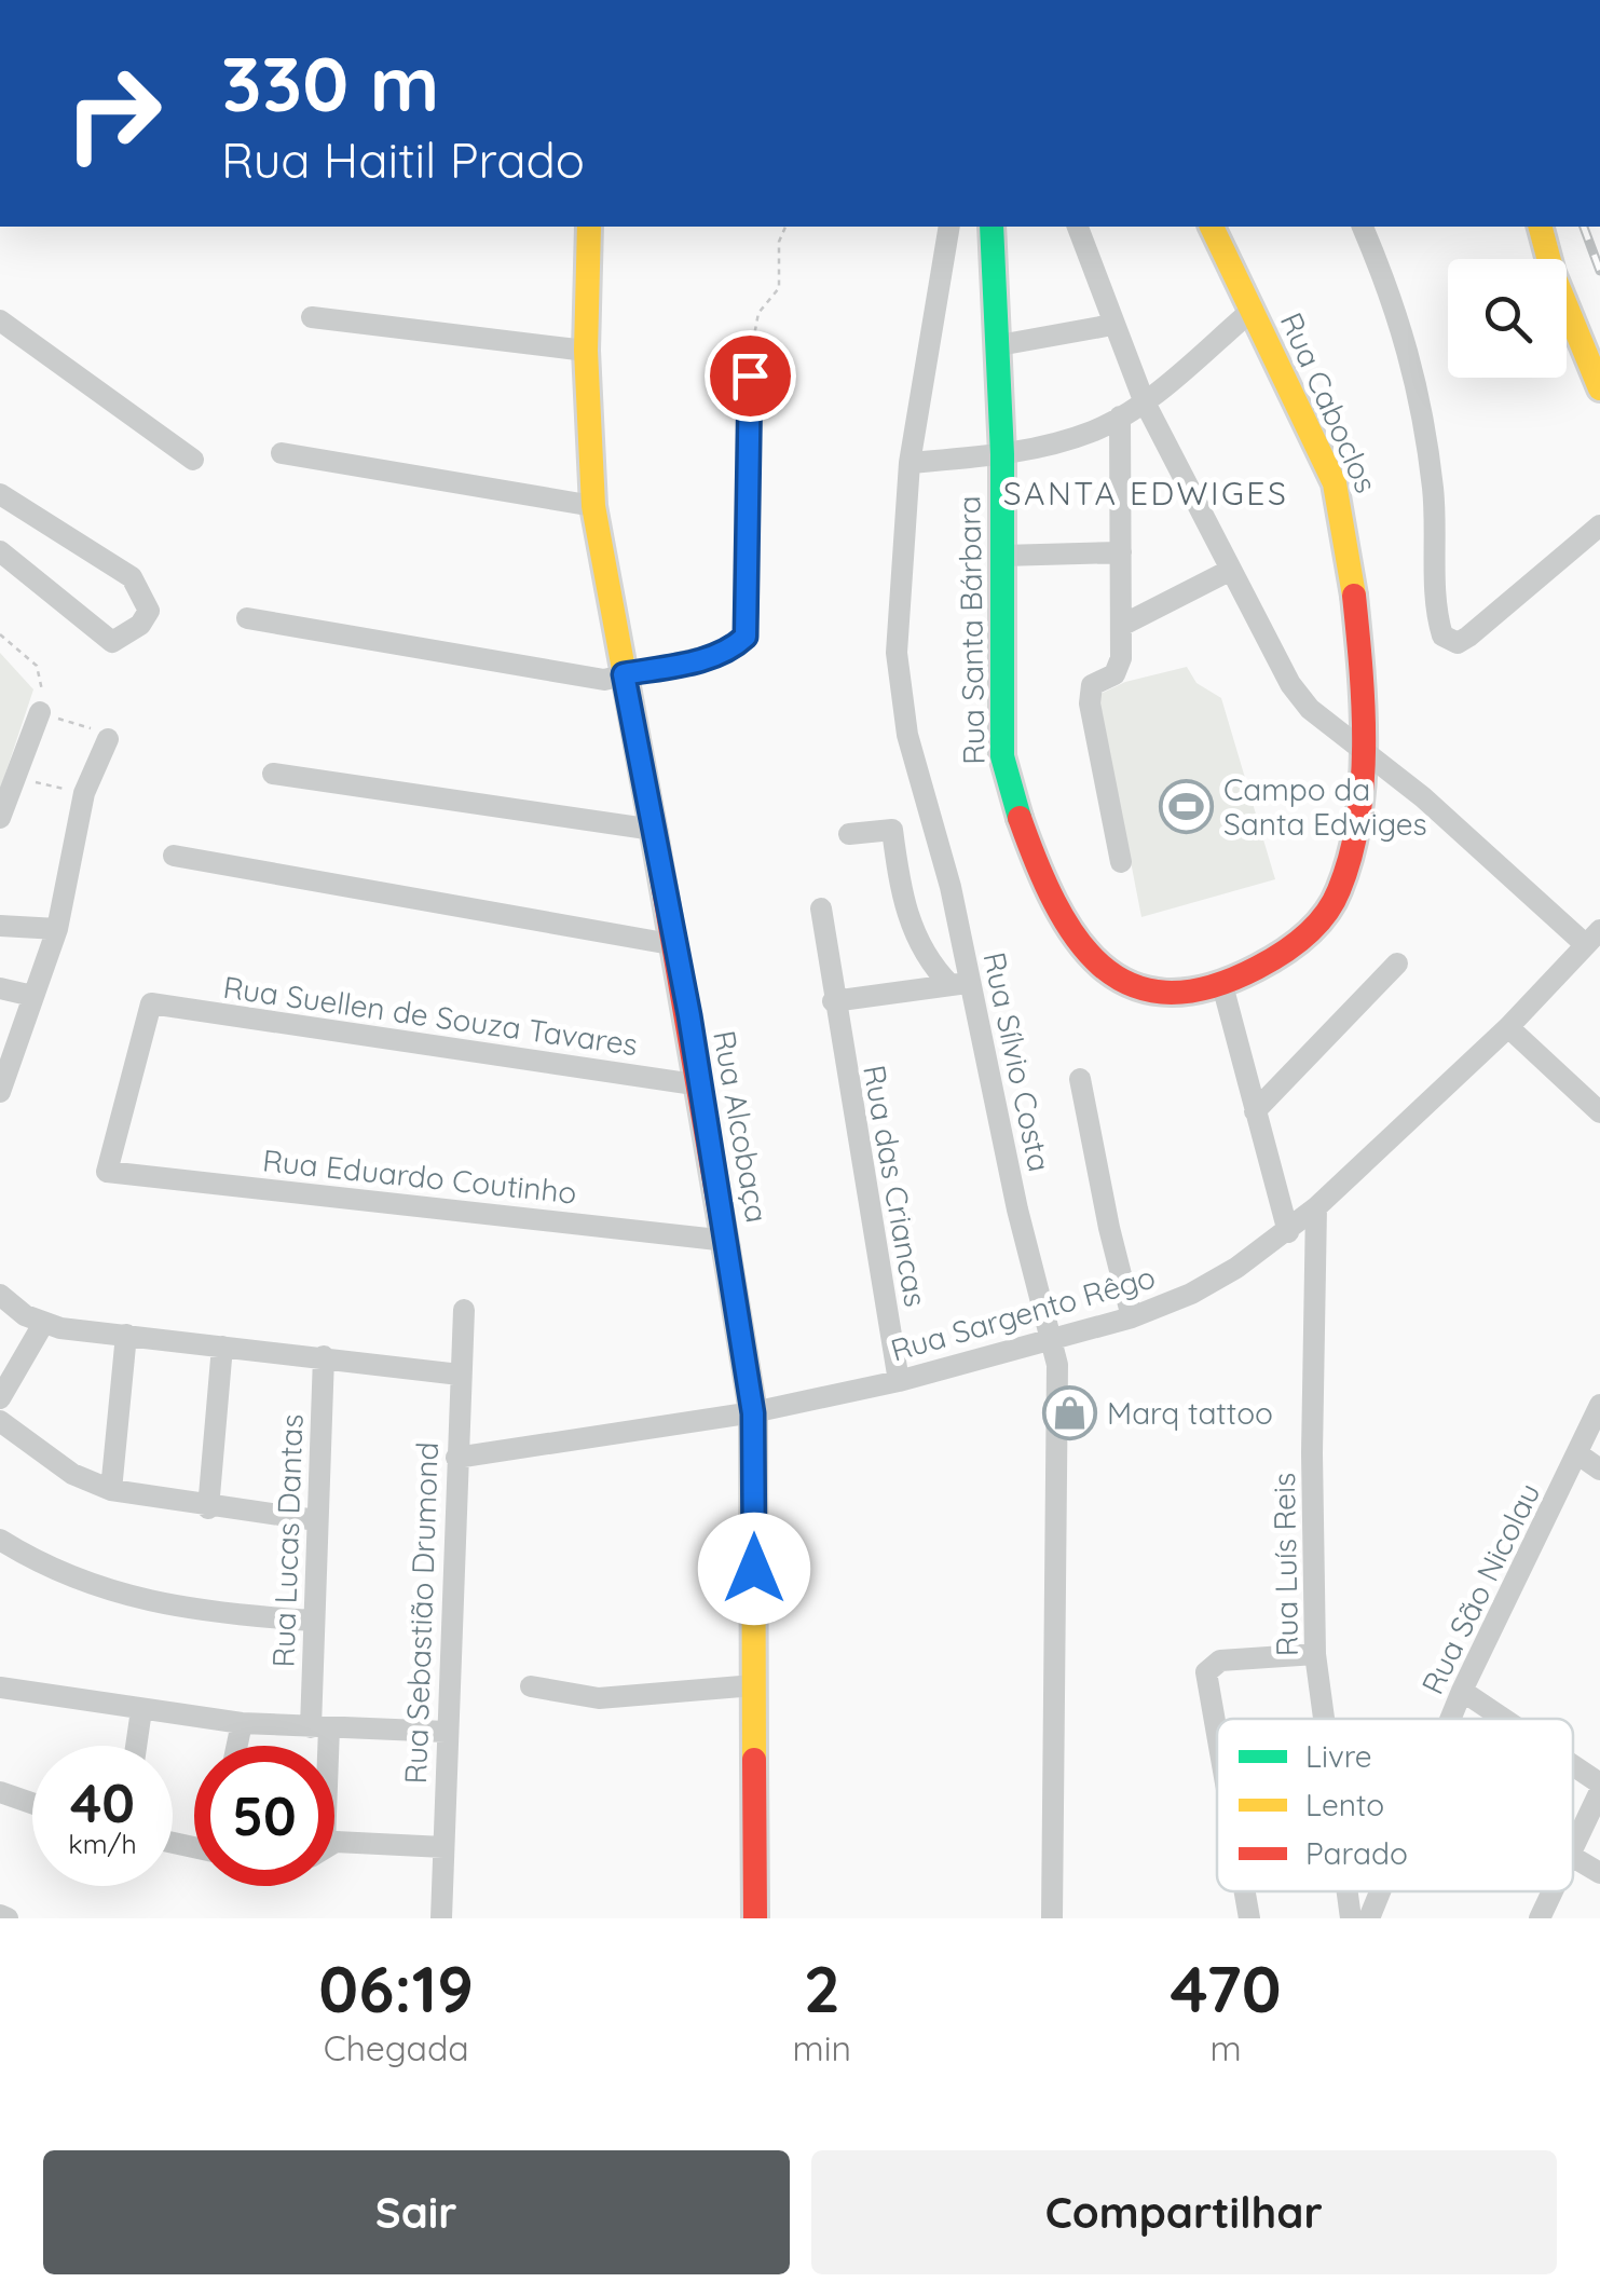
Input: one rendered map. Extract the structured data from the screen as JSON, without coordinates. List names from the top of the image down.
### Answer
{
  "streets": {
    "main road": ["Rua Caboclos", "Rua Santa Bárbara", "Rua Alcobaça"],
    "street": [
      "Rua Suellen de Souza Tavares",
      "Rua Sílvio Costa",
      "Rua Eduardo Coutinho",
      "Rua das Criancas",
      "Rua Sargento Rêgo",
      "Rua Lucas Dantas",
      "Rua Luís Reis",
      "Rua São Nicolau",
      "Rua Sebastião Drumond"
    ]
  },
  "crossings": [
    ["Rua Caboclos", "Rua Santa Bárbara"],
    ["Rua Suellen de Souza Tavares", "Rua Alcobaça"],
    ["Rua Suellen de Souza Tavares", "Rua Eduardo Coutinho"],
    ["Rua Sílvio Costa", "Rua Sargento Rêgo"],
    ["Rua Alcobaça", "Rua Eduardo Coutinho"],
    ["Rua Alcobaça", "Rua Sargento Rêgo"],
    ["Rua das Criancas", "Rua Sargento Rêgo"],
    ["Rua Sargento Rêgo", "Rua Luís Reis"],
    ["Rua Sargento Rêgo", "Rua Sebastião Drumond"]
  ],
  "districts": ["SANTA EDWIGES"],
  "places": {
    "sports": ["Campo da Santa Edwiges"],
    "shop": ["Marq tattoo"]
  },
  "legend": ["Livre", "Lento", "Parado"],
  "page": {
    "turn": ["330 m", "Rua Haitil Prado"],
    "speed": "40 km/h",
    "limit": "50",
    "eta": [
      "06:19",
      "Chegada",
      "2",
      "min",
      "470",
      "m"
    ],
    "buttons": ["Sair", "Compartilhar"]
  }
}
